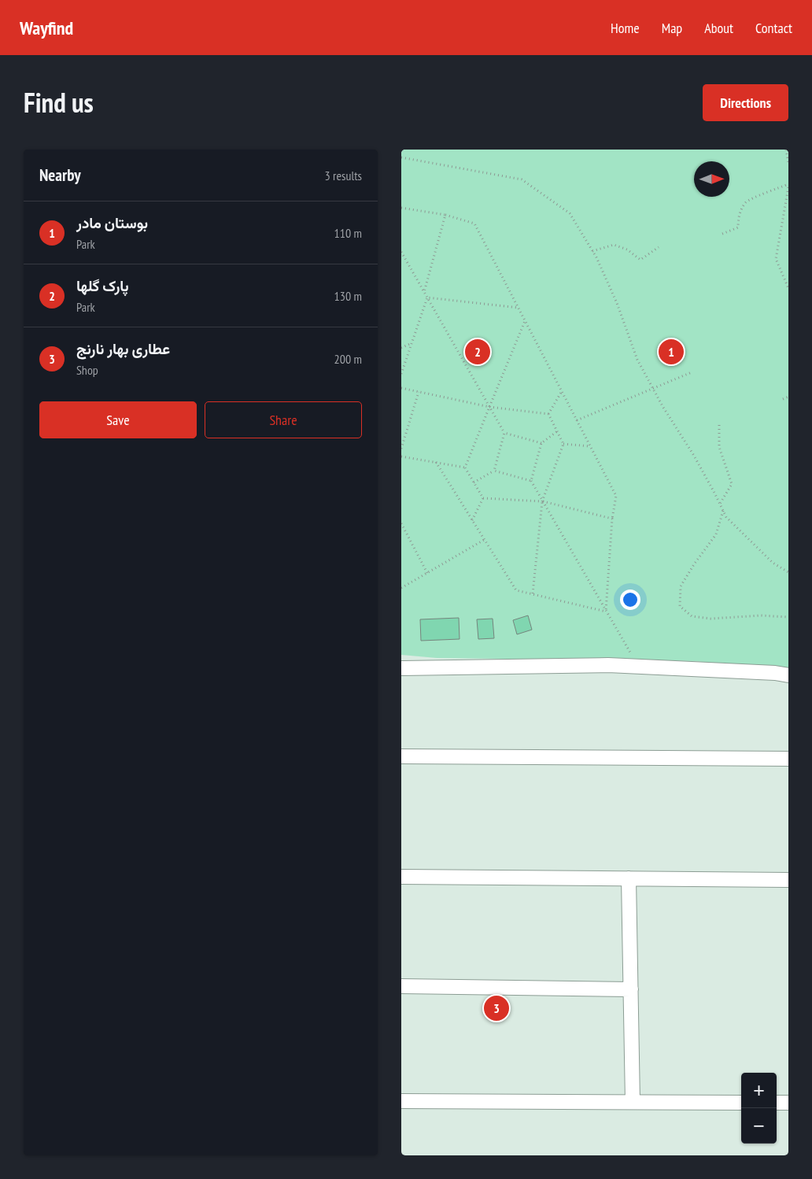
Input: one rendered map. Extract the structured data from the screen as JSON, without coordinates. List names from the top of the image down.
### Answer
{
  "north": "right",
  "page": {
    "header": "Wayfind",
    "nav": [
      "Home",
      "Map",
      "About",
      "Contact"
    ],
    "title": "Find us",
    "buttons": [
      "Directions",
      ["Save", "Share"]
    ],
    "heading": ["Nearby", "3 results"],
    "list": [
      {
        "mark": "1",
        "name": "بوستان مادر",
        "note": "Park",
        "value": "110 m"
      },
      {
        "mark": "2",
        "name": "پارک گلها",
        "note": "Park",
        "value": "130 m"
      },
      {
        "mark": "3",
        "name": "عطاری بهار نارنج",
        "note": "Shop",
        "value": "200 m"
      }
    ],
    "pins": ["1", "2", "3"],
    "map_buttons": ["+", "−"]
  }
}
